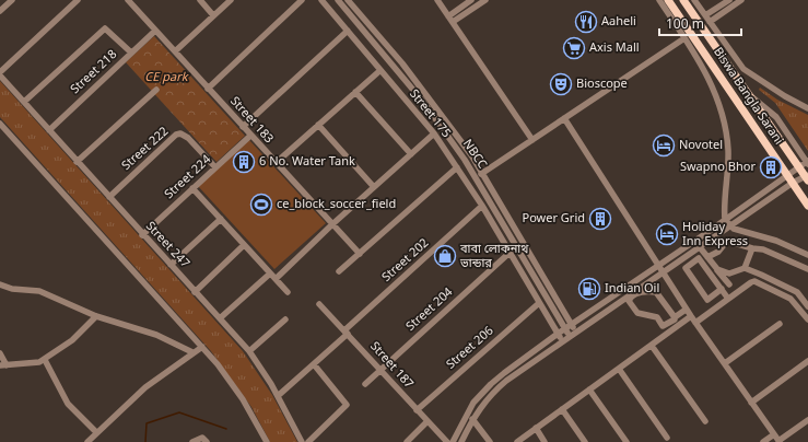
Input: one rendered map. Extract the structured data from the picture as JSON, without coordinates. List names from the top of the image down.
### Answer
{
  "streets": {
    "main road": ["Biswa Bangla Sarani"],
    "street": [
      "Street 218",
      "Street 175",
      "Street 183",
      "Street 222",
      "NBCC",
      "Street 224",
      "Street 247",
      "Street 202",
      "Street 204",
      "Street 206",
      "Street 187"
    ]
  },
  "crossings": [
    ["Street 218", "Street 183"],
    ["Street 218", "Street 247"],
    ["Street 175", "Street 202"],
    ["Street 175", "Street 204"],
    ["Street 175", "Street 206"],
    ["Street 183", "Street 224"],
    ["Street 222", "Street 224"],
    ["Street 222", "Street 247"],
    ["Street 224", "Street 247"],
    ["Street 247", "Street 202"],
    ["Street 202", "Street 187"],
    ["Street 204", "Street 187"],
    ["Street 206", "Street 187"]
  ],
  "parks": ["CE park"],
  "places": {
    "restaurant": ["Aaheli"],
    "supermarket": ["Axis Mall"],
    "theatre": ["Bioscope"],
    "hotel": ["Novotel", "Holiday Inn Express"],
    "building": ["6 No. Water Tank", "Swapno Bhor", "Power Grid"],
    "sports": ["ce_block_soccer_field"],
    "shop": ["বাবা লোকনাথ ভান্ডার"],
    "fuel station": ["Indian Oil"]
  },
  "scale_bar": "100 m"
}
